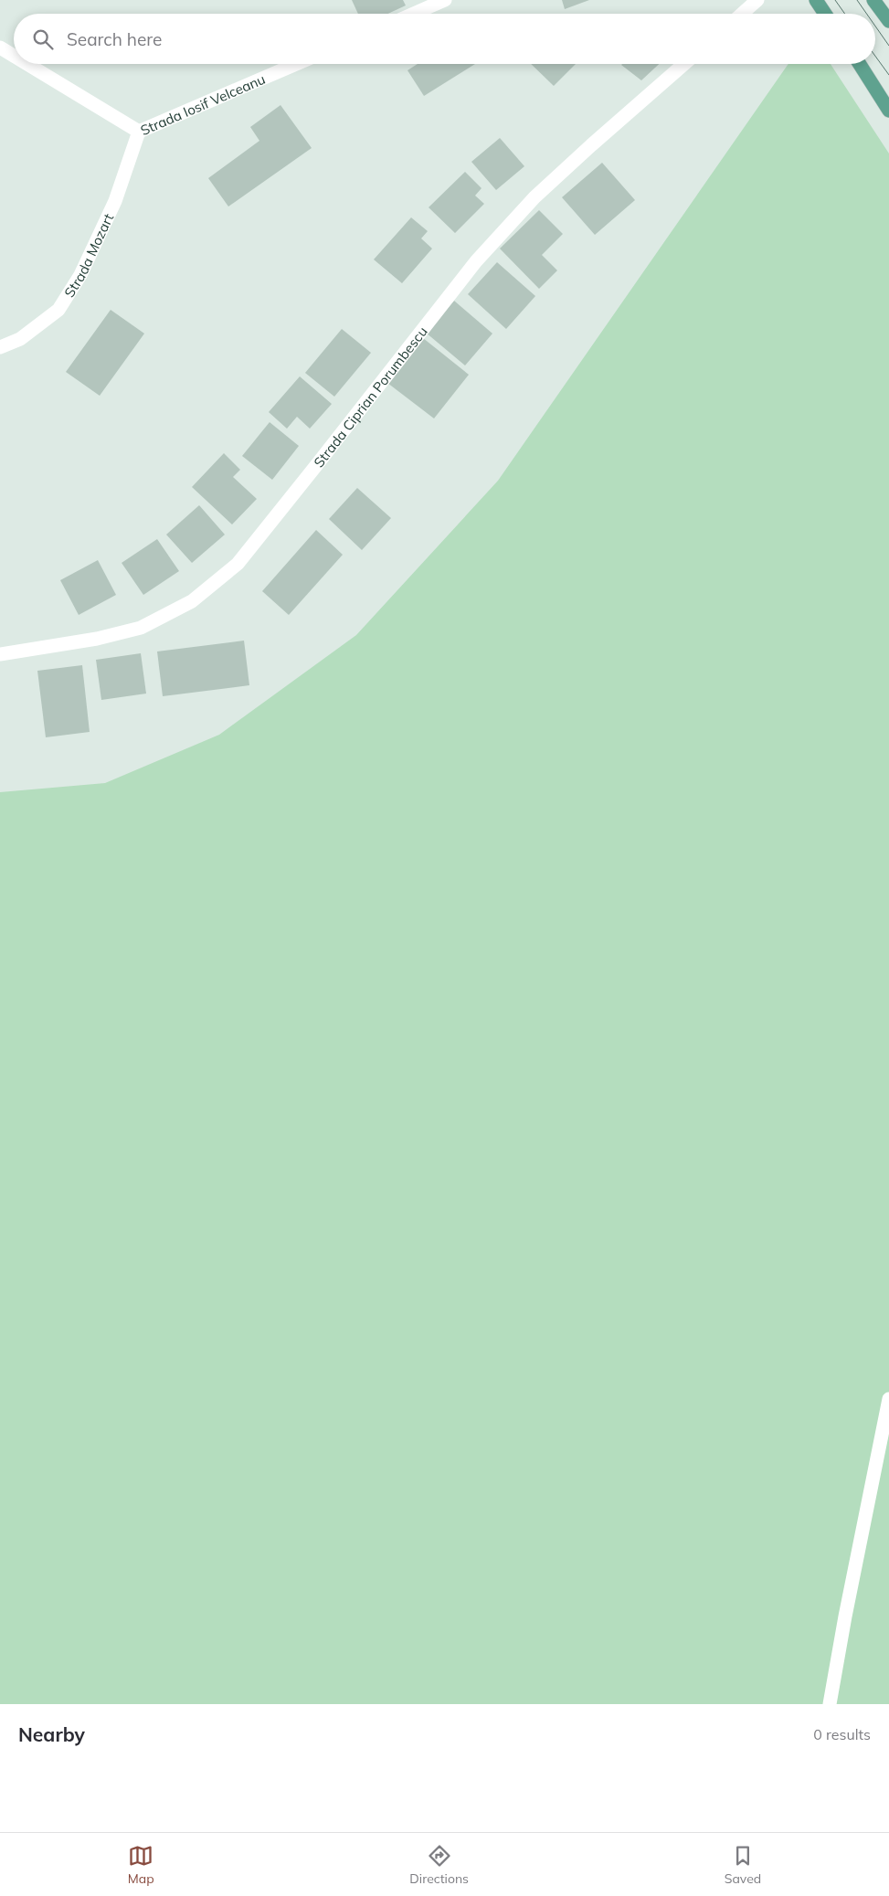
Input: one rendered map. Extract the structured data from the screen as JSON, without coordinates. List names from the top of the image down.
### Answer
{
  "streets": {
    "street": ["Strada Iosif Velceanu", "Strada Mozart", "Strada Ciprian Porumbescu"]
  },
  "crossings": [
    ["Strada Iosif Velceanu", "Strada Mozart"]
  ],
  "page": {
    "search": "Search here",
    "heading": ["Nearby", "0 results"],
    "nav": ["Map", "Directions", "Saved"]
  }
}
